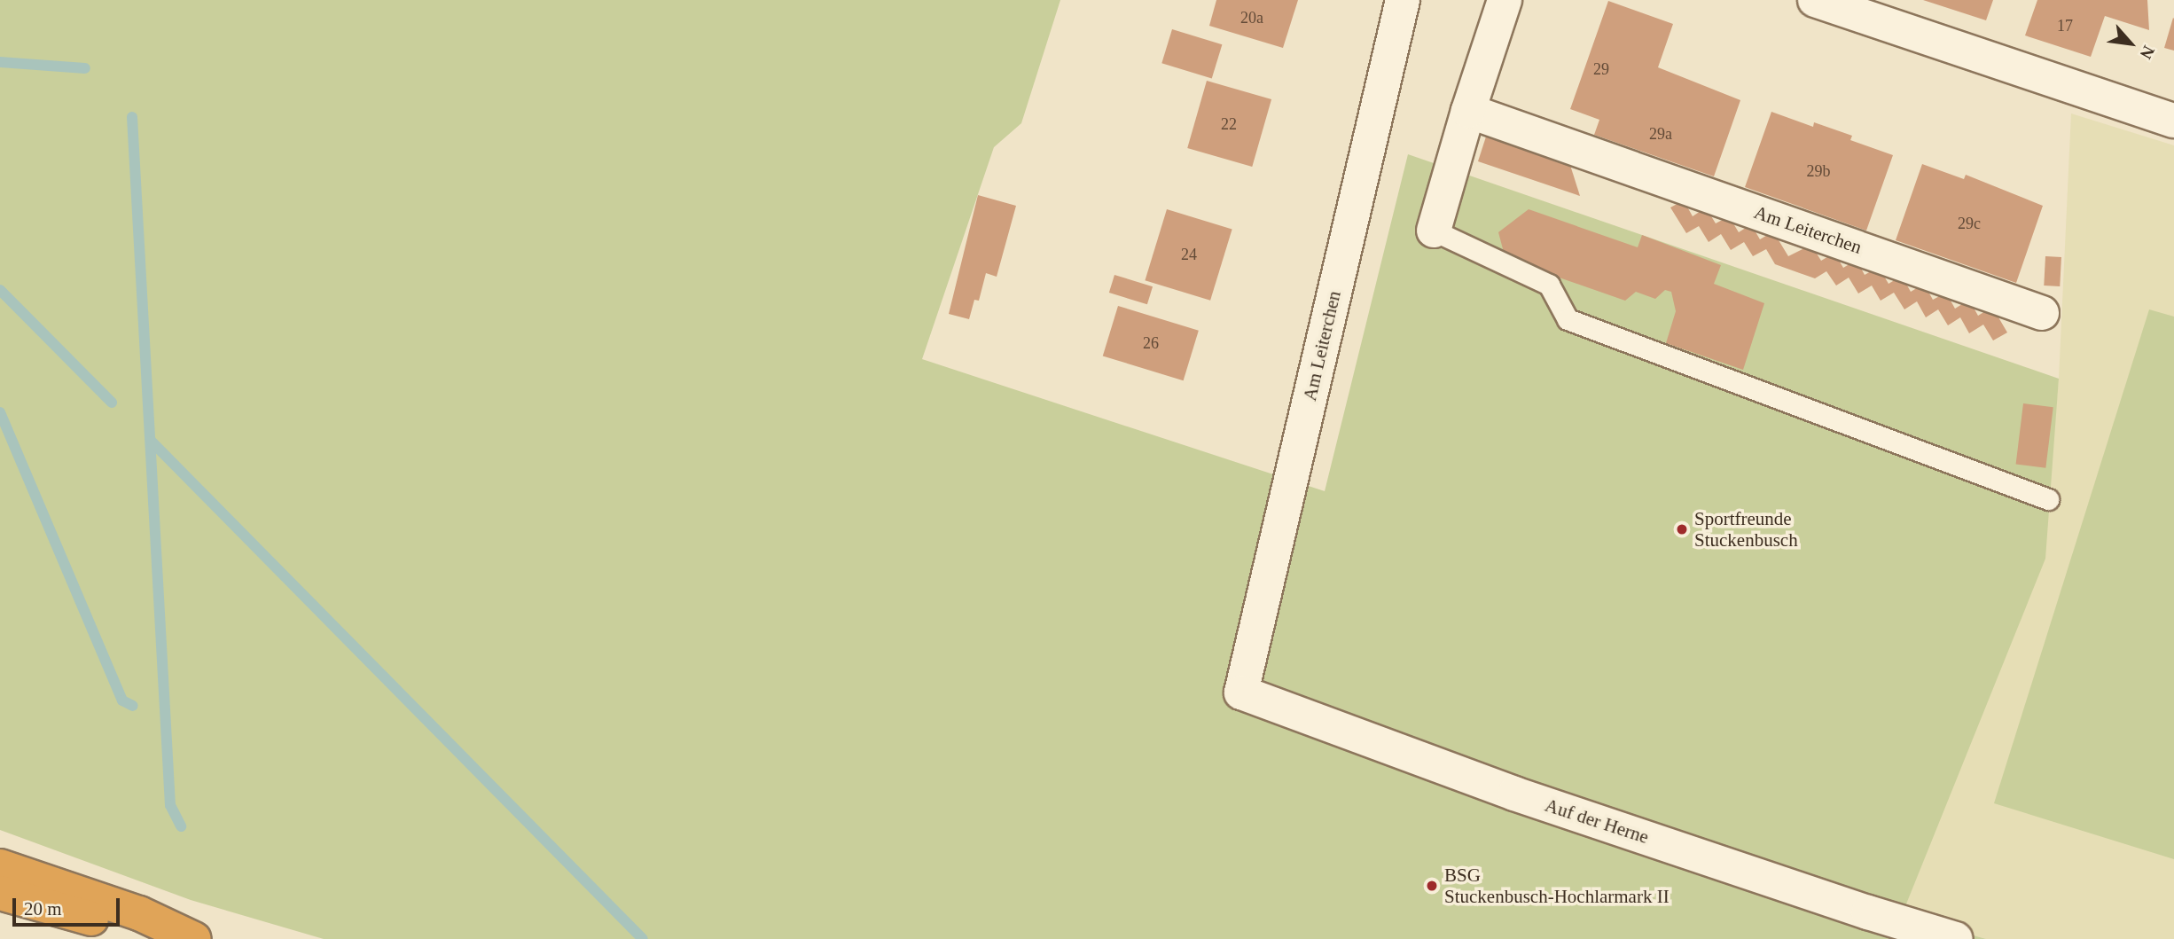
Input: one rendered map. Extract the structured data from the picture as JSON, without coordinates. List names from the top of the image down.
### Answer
{
  "streets": {
    "street": ["Am Leiterchen", "Auf der Herne"]
  },
  "crossings": [
    ["Am Leiterchen", "Auf der Herne"]
  ],
  "places": ["Sportfreunde Stuckenbusch", "BSG Stuckenbusch-Hochlarmark II"],
  "house_numbers": [
    "20a",
    "17",
    "29",
    "22",
    "29a",
    "29b",
    "29c",
    "24",
    "26"
  ],
  "scale_bar": "20 m",
  "north": "bottom right"
}
